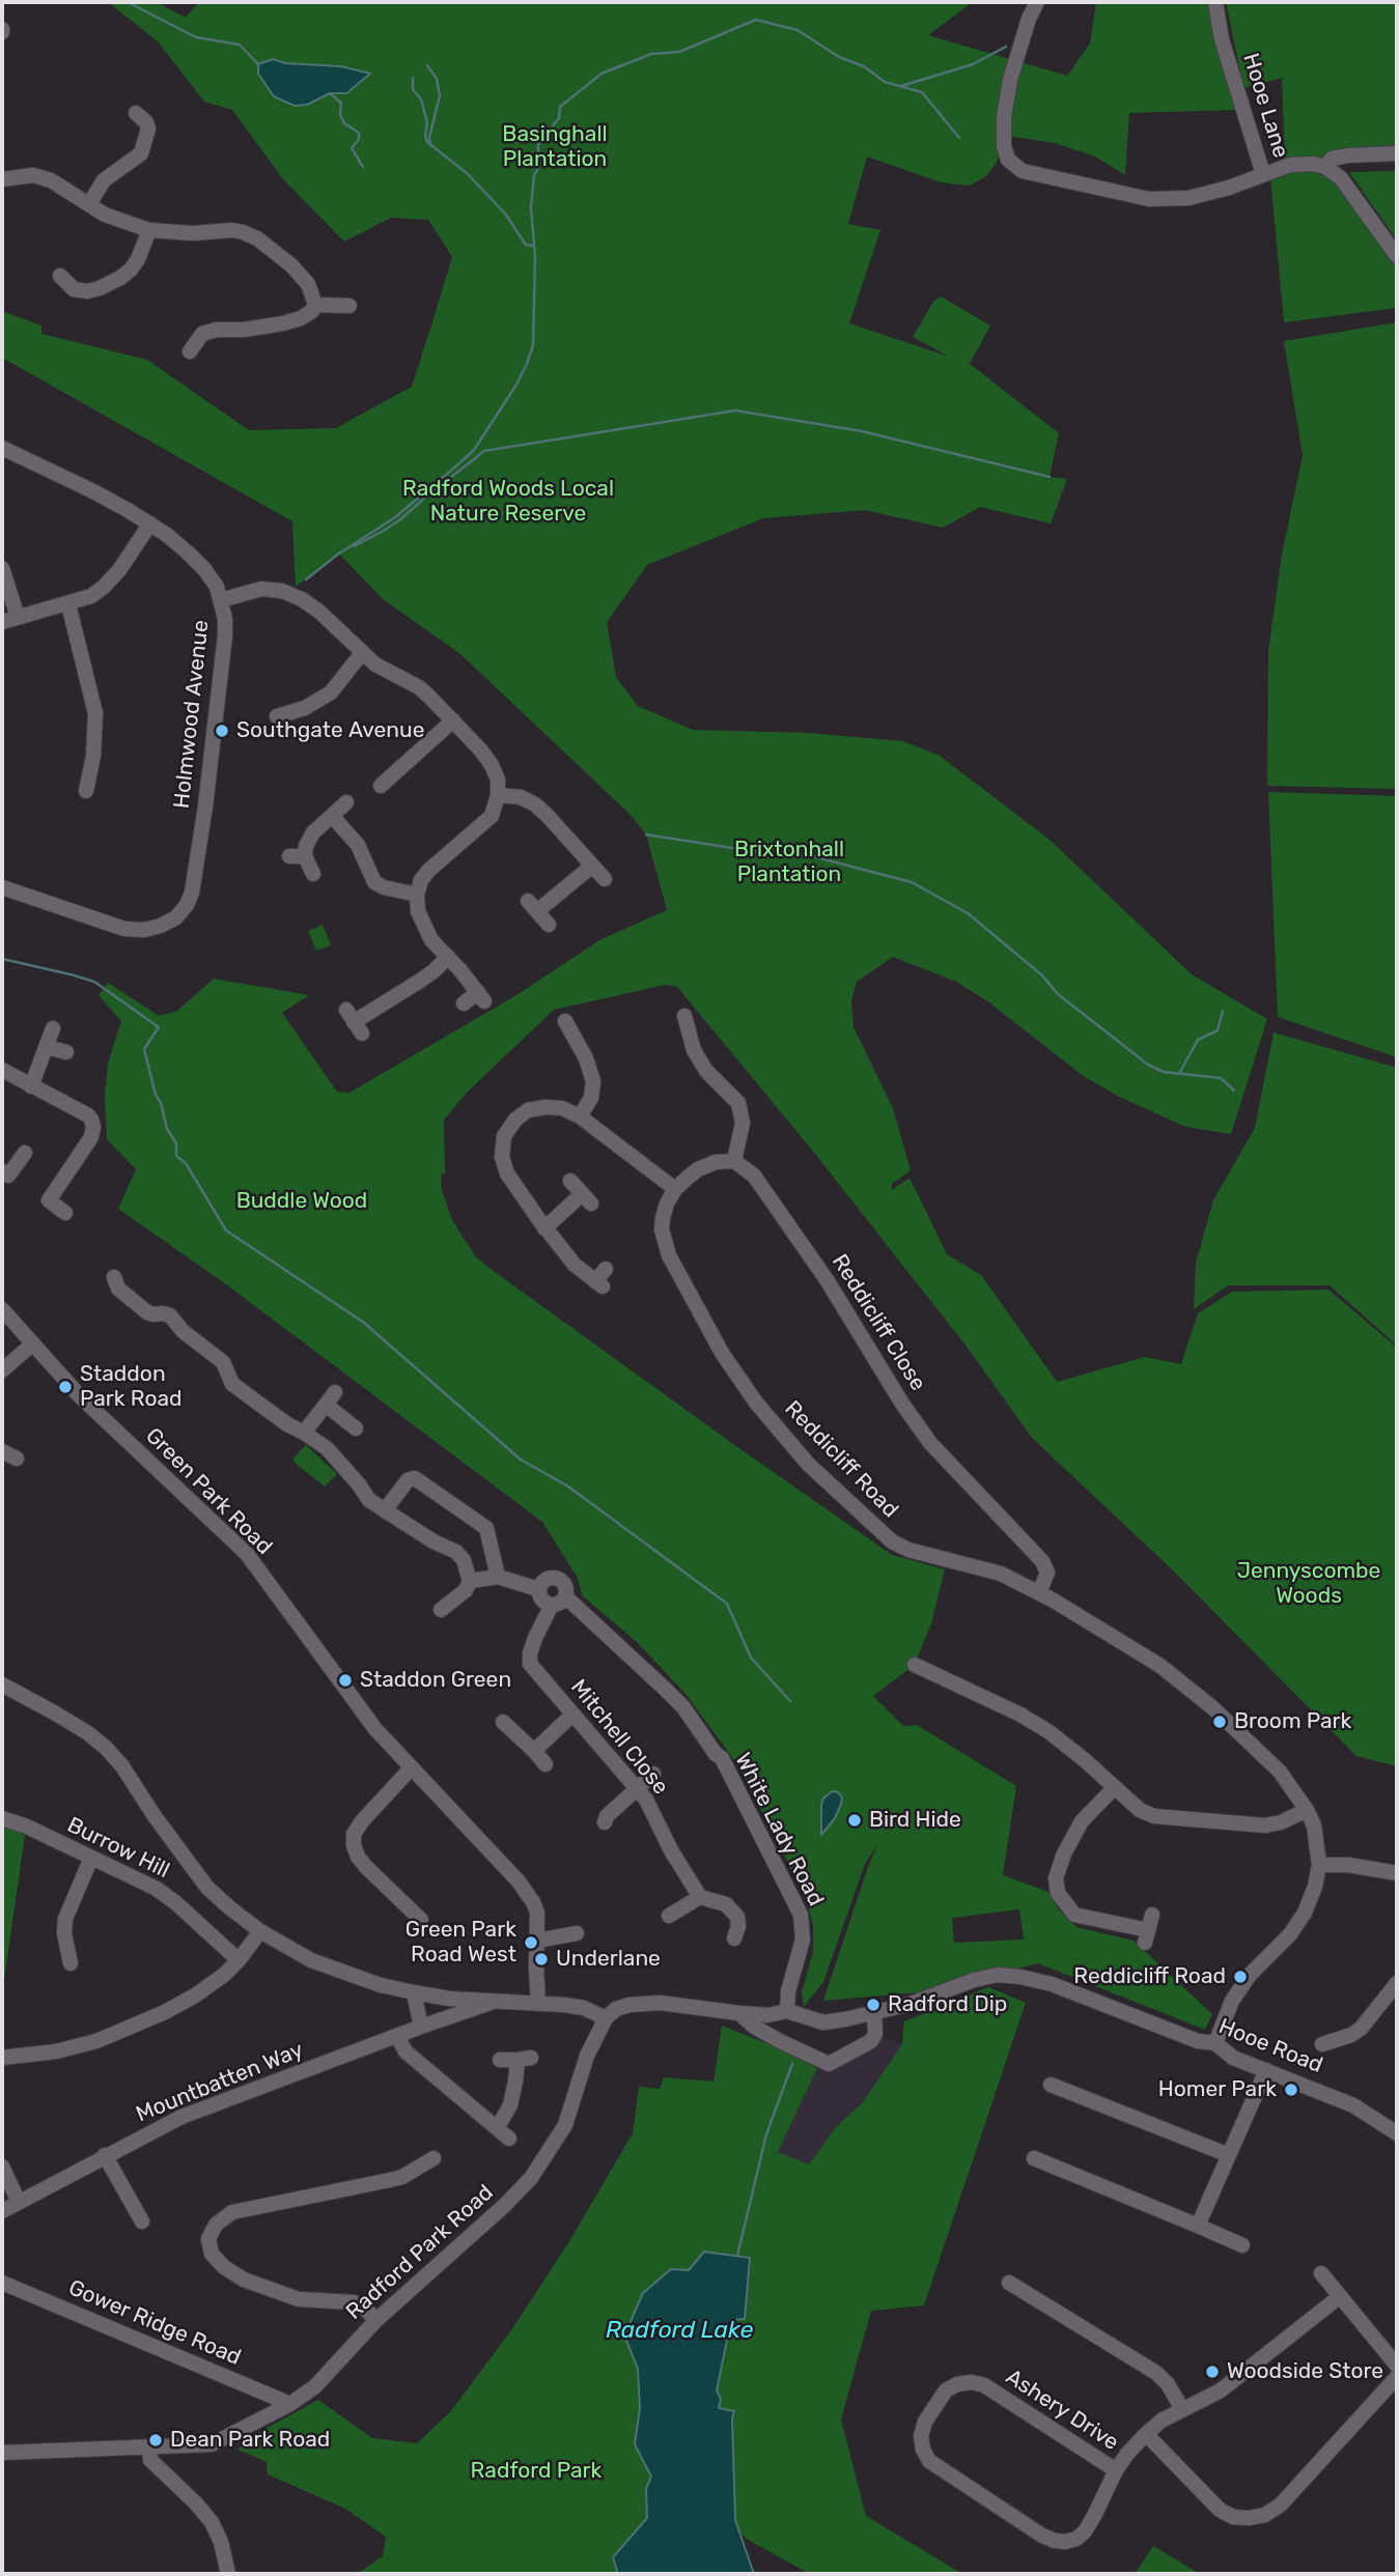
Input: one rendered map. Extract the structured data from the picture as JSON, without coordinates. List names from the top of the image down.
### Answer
{
  "streets": {
    "street": [
      "Hooe Lane",
      "Holmwood Avenue",
      "Reddicliff Close",
      "Reddicliff Road",
      "Green Park Road",
      "Mitchell Close",
      "White Lady Road",
      "Burrow Hill",
      "Hooe Road",
      "Mountbatten Way",
      "Radford Park Road",
      "Gower Ridge Road",
      "Ashery Drive"
    ]
  },
  "crossings": [
    ["Reddicliff Close", "Reddicliff Road"],
    ["Reddicliff Road", "Hooe Road"],
    ["Mitchell Close", "White Lady Road"],
    ["White Lady Road", "Hooe Road"],
    ["Radford Park Road", "Gower Ridge Road"]
  ],
  "water": ["Radford Lake"],
  "parks": [
    "Basinghall Plantation",
    "Radford Woods Local Nature Reserve",
    "Brixtonhall Plantation",
    "Buddle Wood",
    "Jennyscombe Woods",
    "Radford Park"
  ],
  "places": [
    "Southgate Avenue",
    "Staddon Park Road",
    "Staddon Green",
    "Broom Park",
    "Bird Hide",
    "Green Park Road West",
    "Underlane",
    "Reddicliff Road",
    "Radford Dip",
    "Homer Park",
    "Woodside Store",
    "Dean Park Road"
  ]
}
